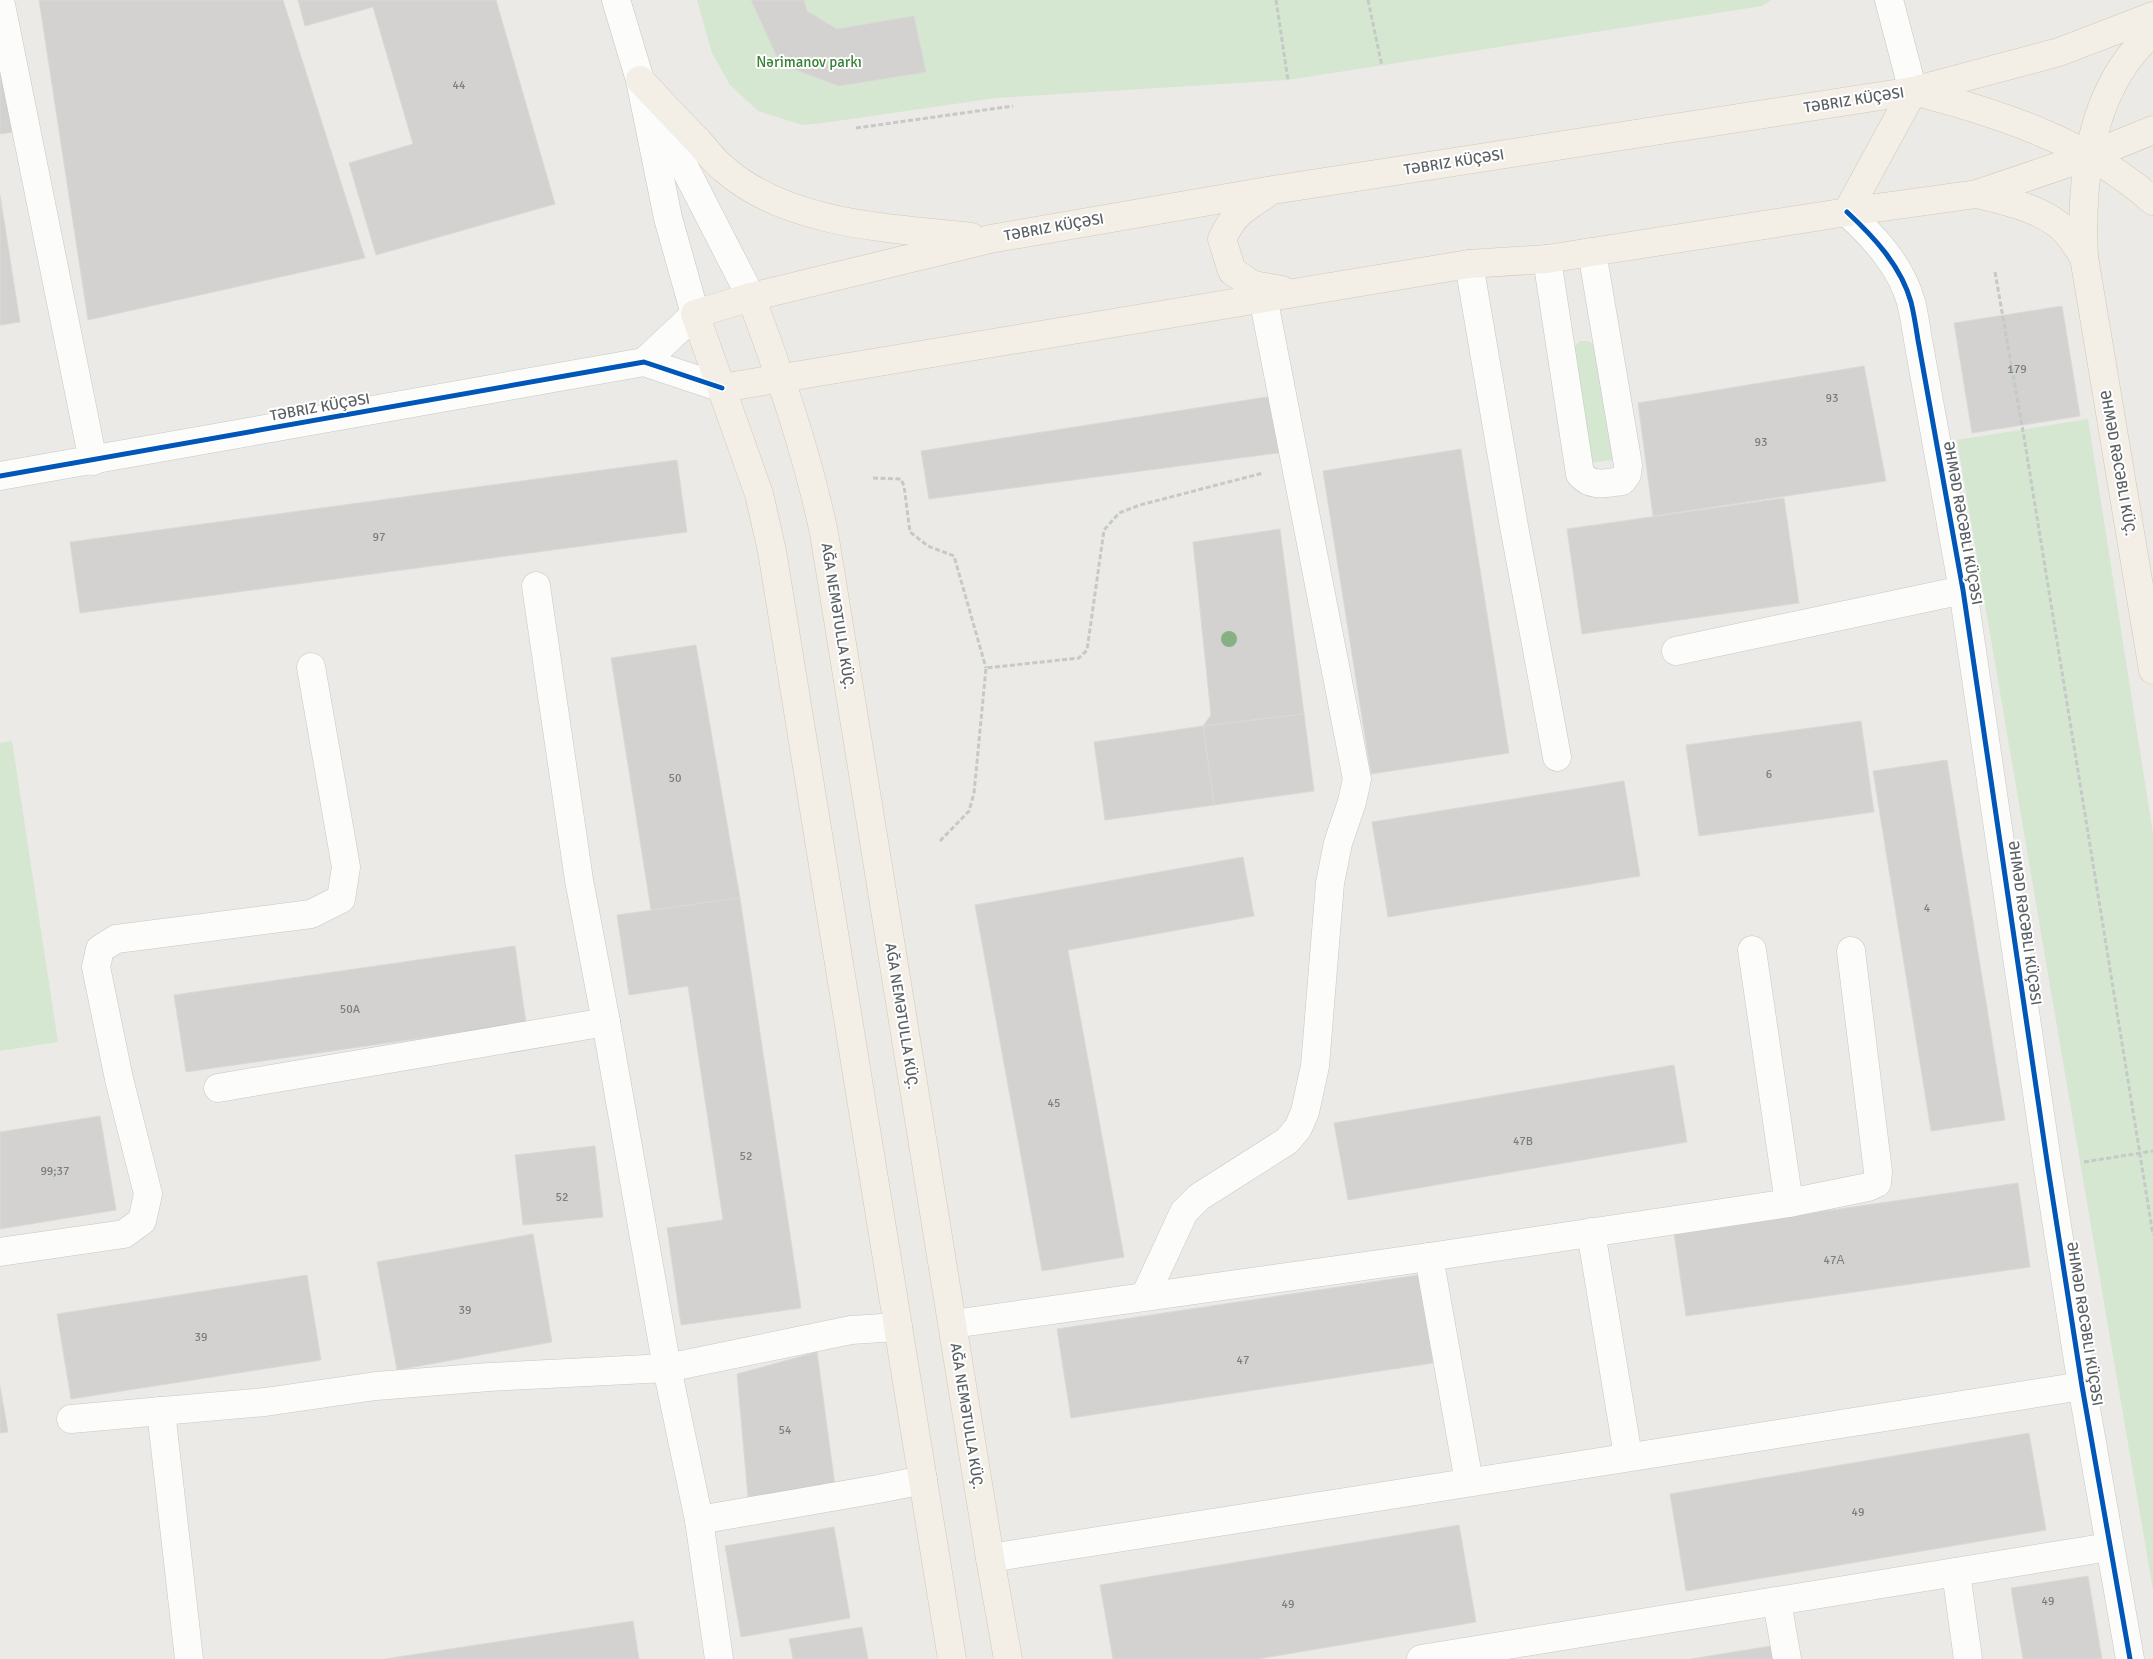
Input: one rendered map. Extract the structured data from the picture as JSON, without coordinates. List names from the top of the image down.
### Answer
{
  "streets": {
    "main road": ["TƏBRIZ KÜÇƏSI", "ƏHMƏD RƏCƏBLI KÜÇ.", "AĞA NEMƏTULLA KÜÇ."],
    "street": ["ƏHMƏD RƏCƏBLI KÜÇƏSI"]
  },
  "crossings": [
    ["TƏBRIZ KÜÇƏSI", "AĞA NEMƏTULLA KÜÇ."]
  ],
  "parks": ["Nərimanov parkı"],
  "house_numbers": [
    "44",
    "179",
    "93",
    "93",
    "97",
    "6",
    "50",
    "4",
    "50A",
    "45",
    "47B",
    "52",
    "99;37",
    "52",
    "47А",
    "39",
    "39",
    "47",
    "54",
    "49",
    "49",
    "49"
  ]
}
